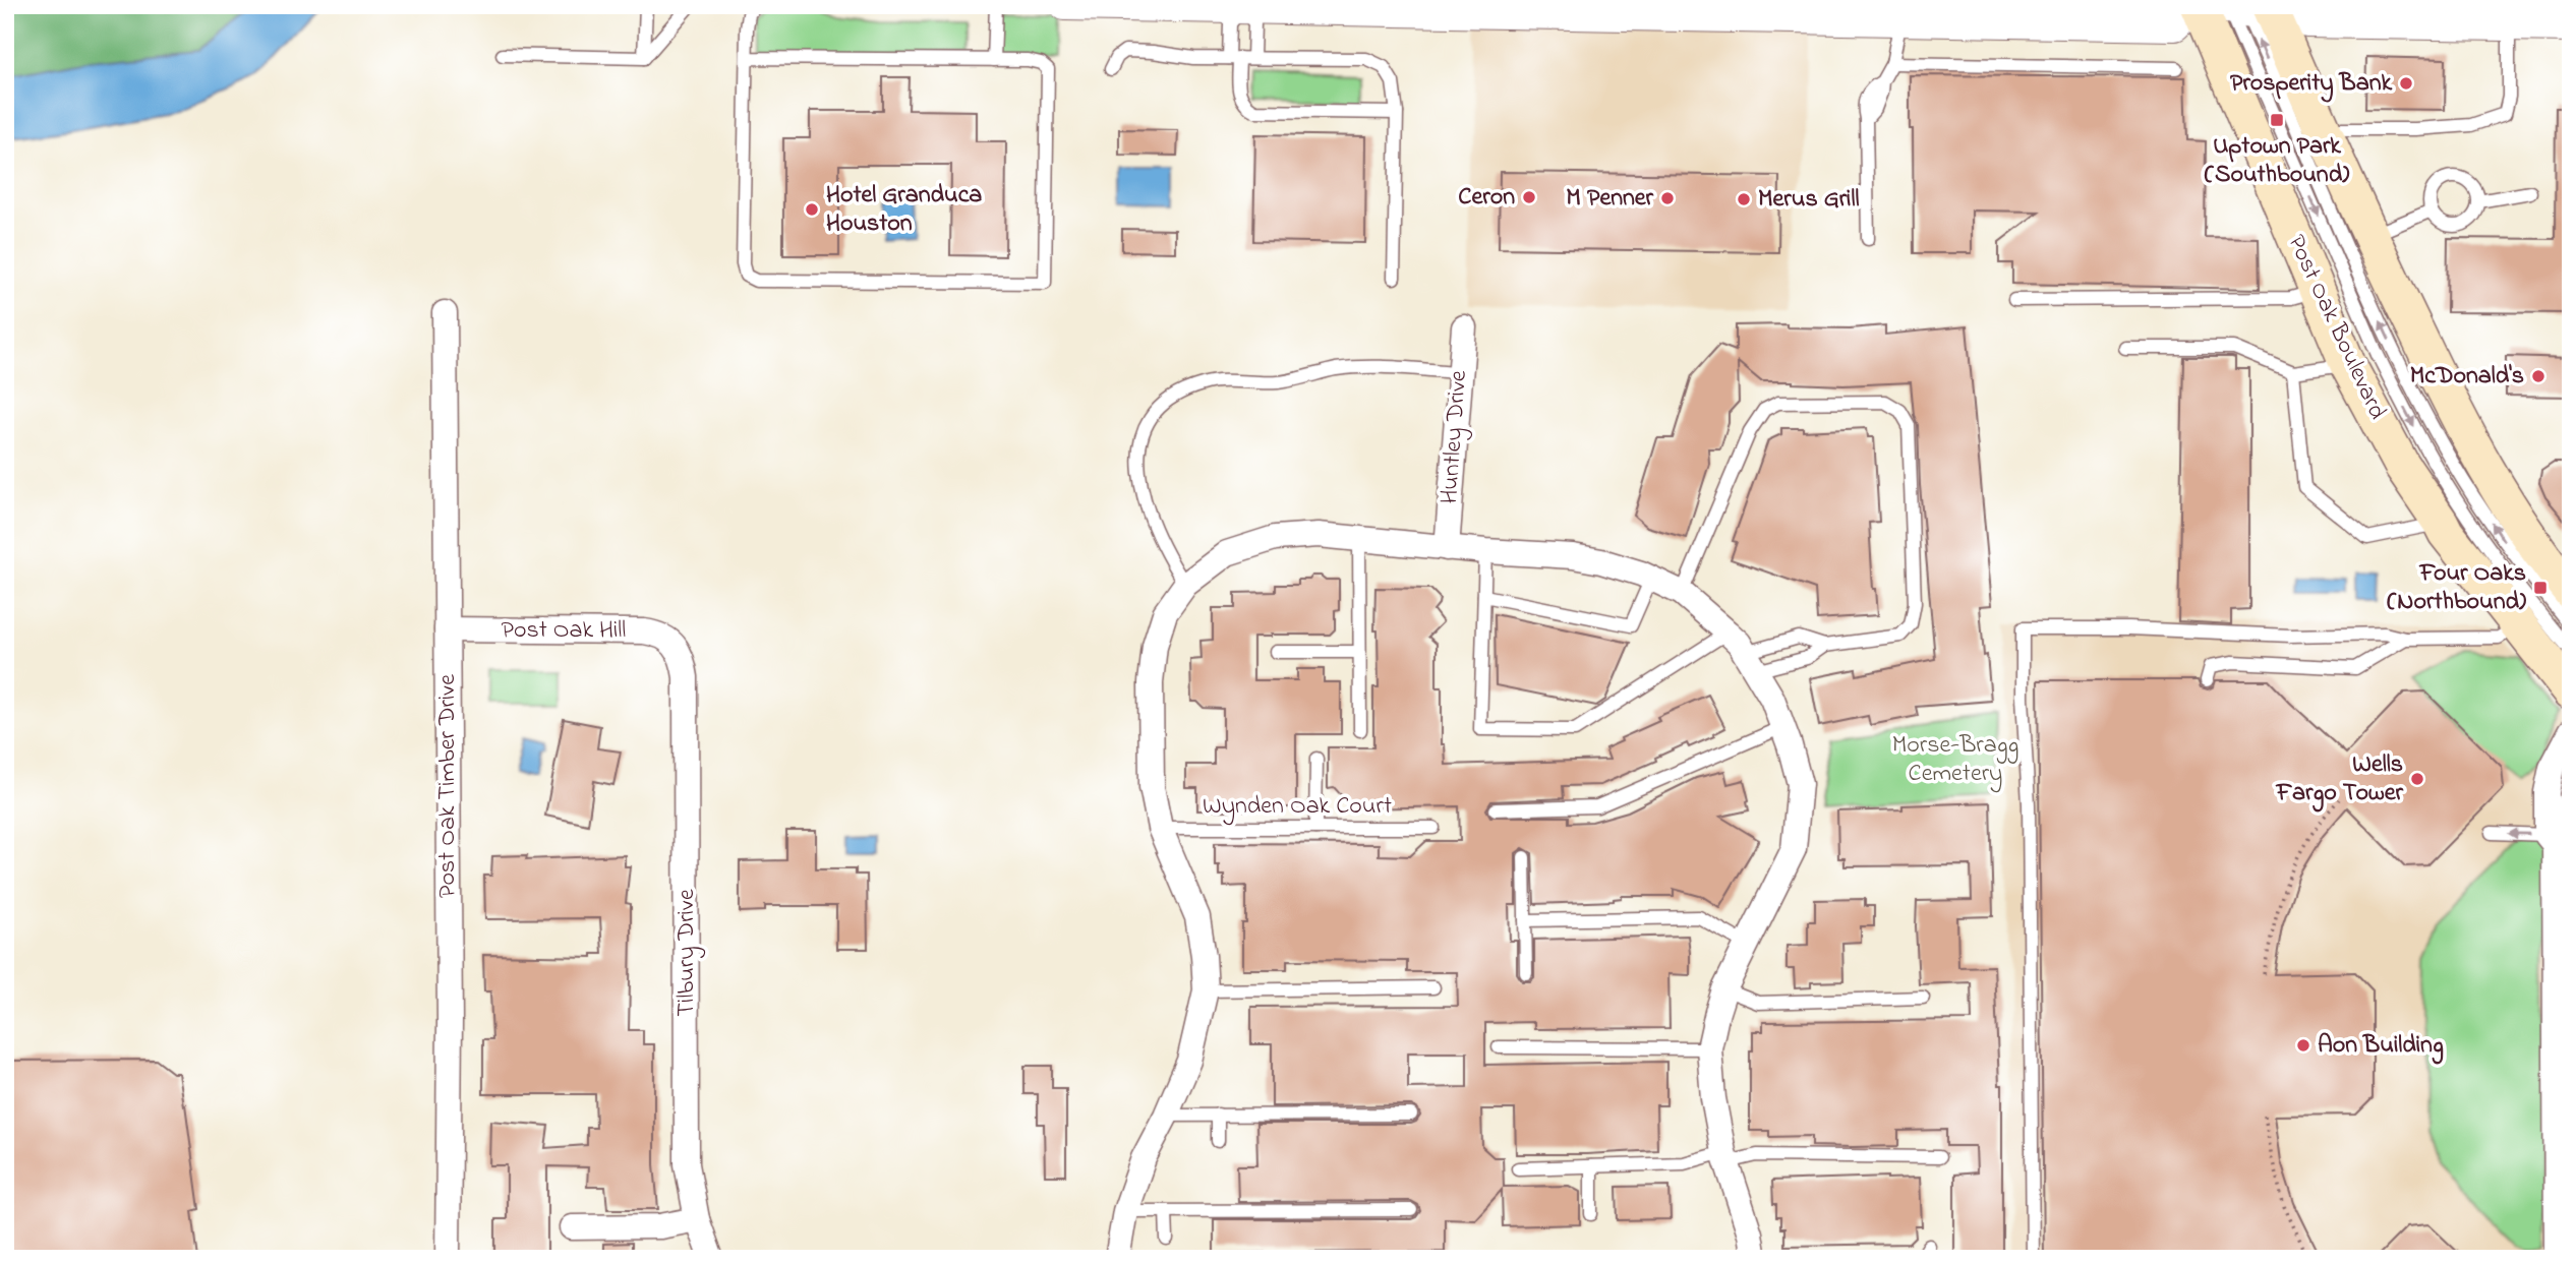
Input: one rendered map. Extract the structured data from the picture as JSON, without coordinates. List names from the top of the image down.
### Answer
{
  "streets": {
    "main road": ["Post Oak Boulevard"],
    "street": [
      "Huntley Drive",
      "Post Oak Hill",
      "Post Oak Timber Drive",
      "Tilbury Drive"
    ],
    "lane": ["Wynden Oak Court"]
  },
  "crossings": [
    ["Post Oak Hill", "Post Oak Timber Drive"],
    ["Post Oak Hill", "Tilbury Drive"]
  ],
  "parks": ["Morse-Bragg Cemetery"],
  "places": {
    "other": [
      "Prosperity Bank",
      "Ceron",
      "M Penner",
      "Merus Grill",
      "Hotel Granduca Houston",
      "McDonald's",
      "Wells Fargo Tower",
      "Aon Building"
    ],
    "transit": ["Uptown Park (Southbound)", "Four Oaks (Northbound)"]
  }
}
